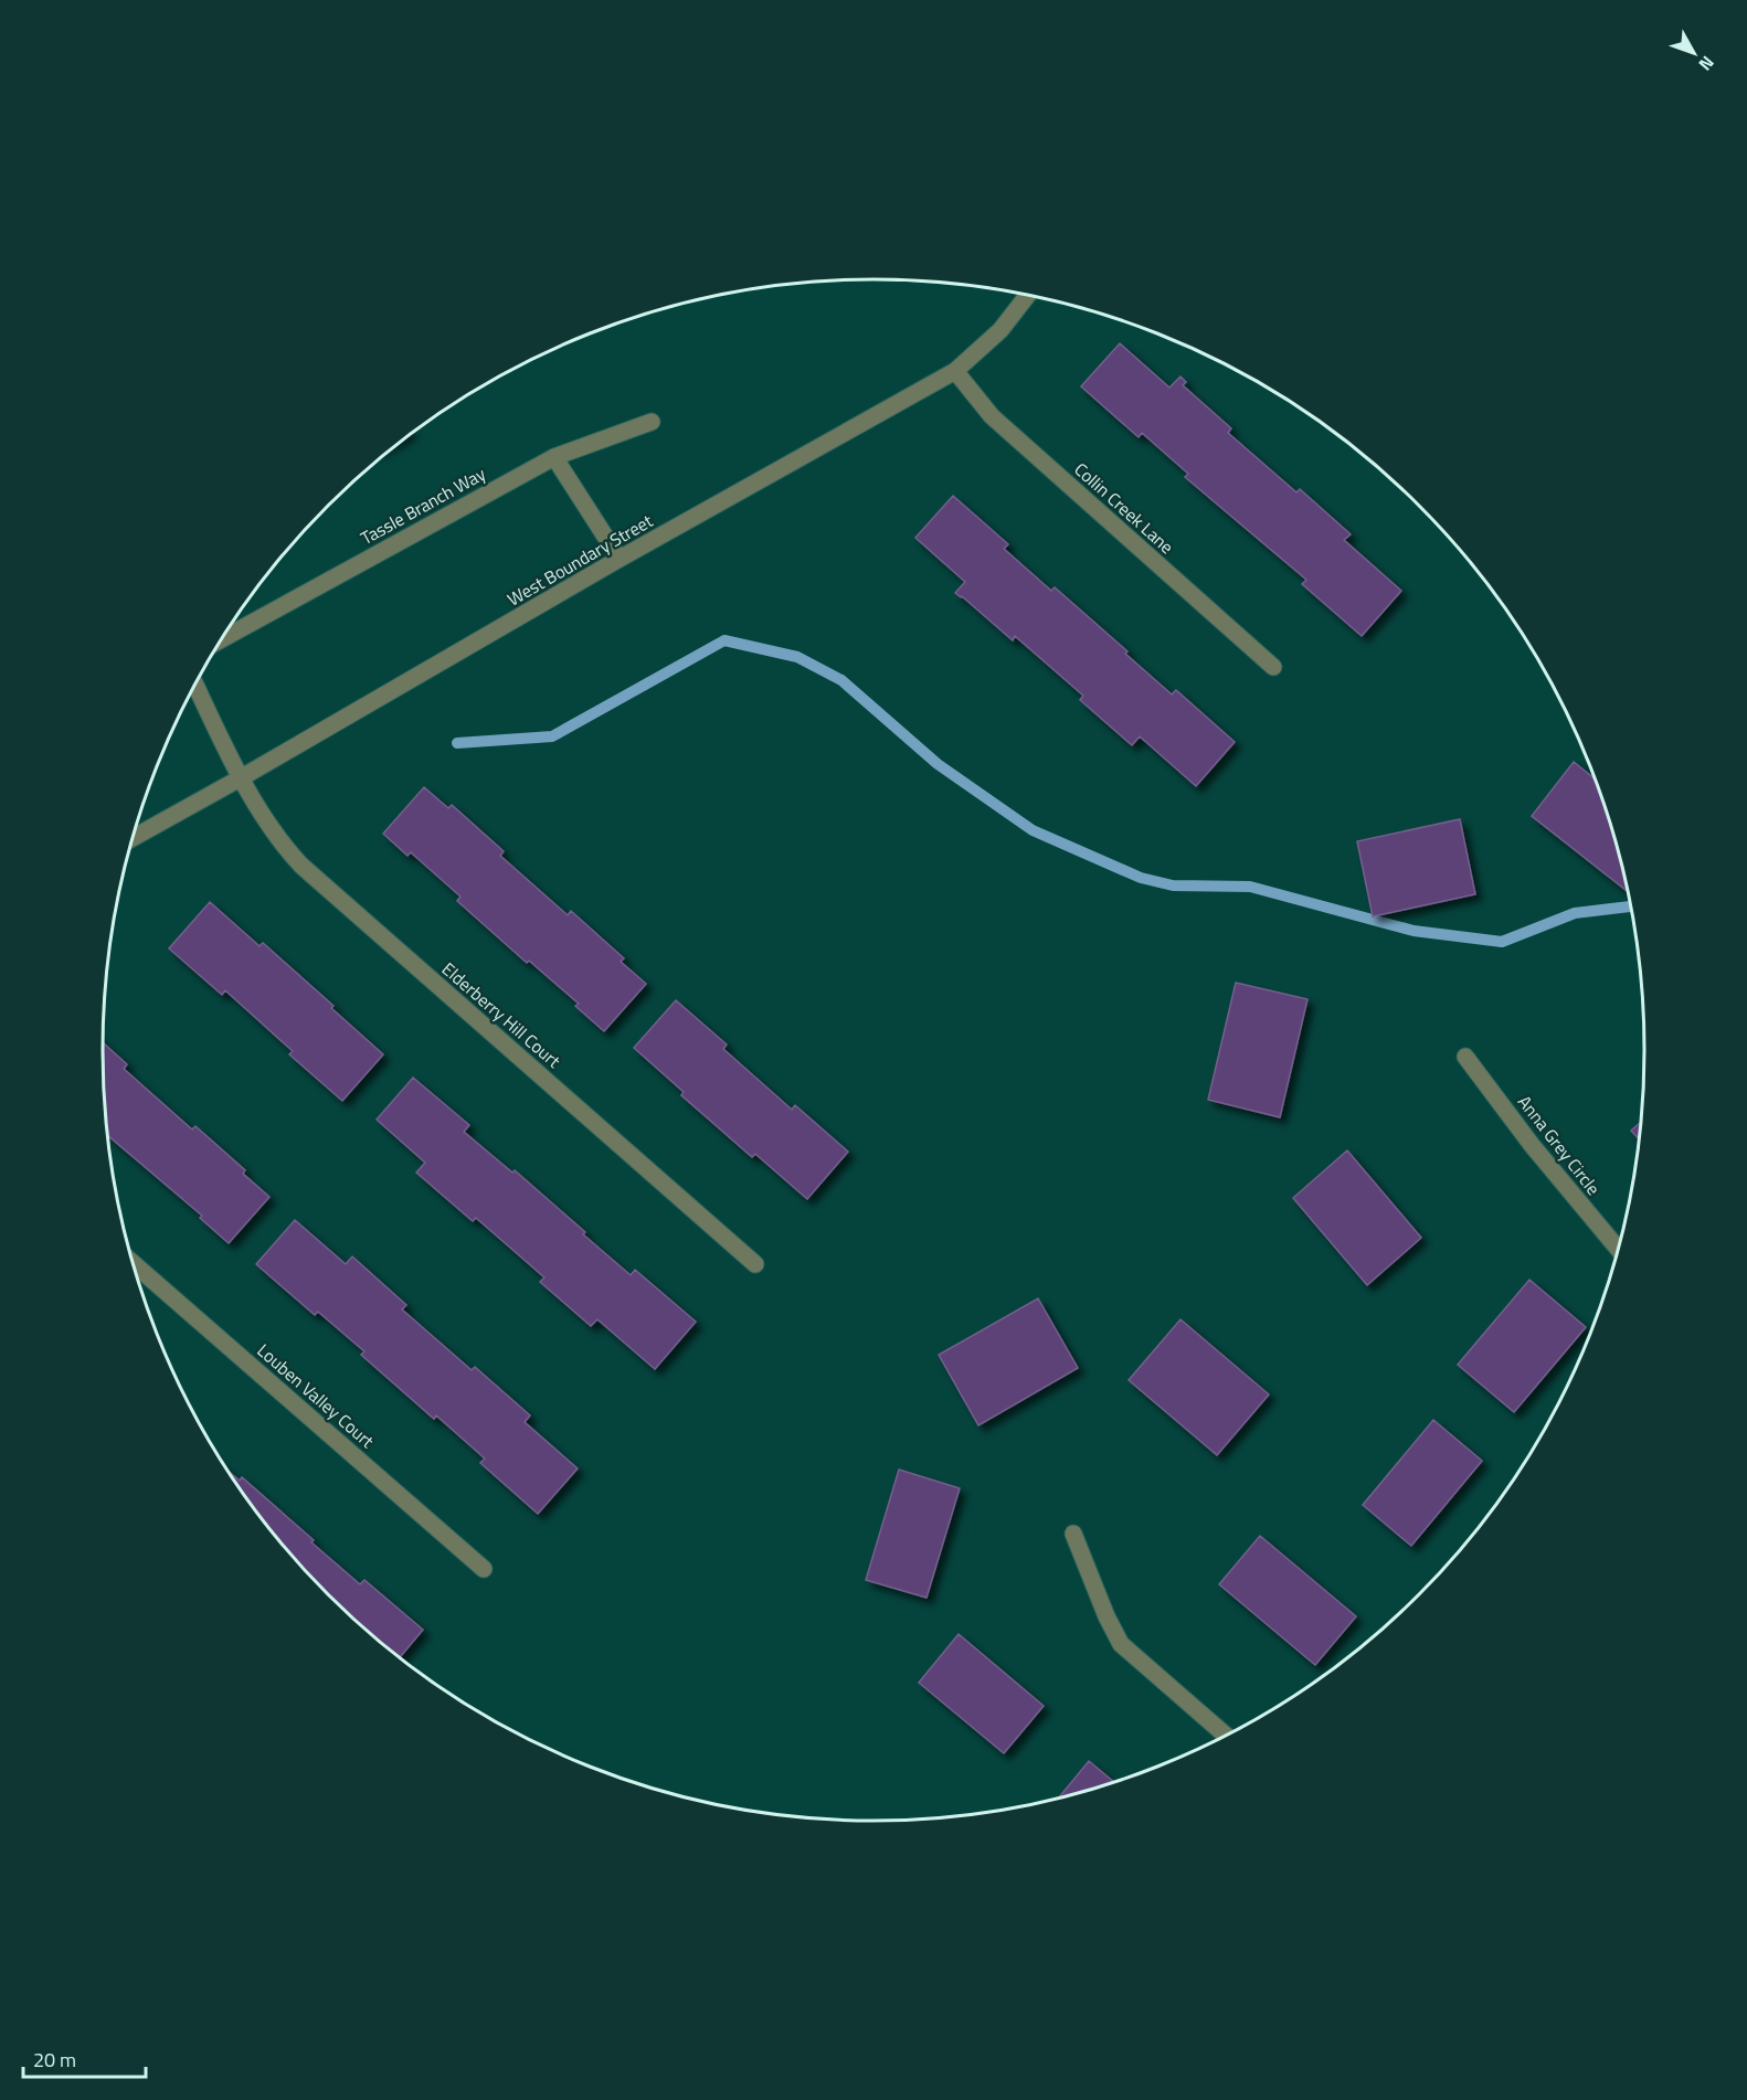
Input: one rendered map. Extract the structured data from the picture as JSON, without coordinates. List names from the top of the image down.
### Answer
{
  "streets": {
    "street": [
      "Tassle Branch Way",
      "Collin Creek Lane",
      "West Boundary Street",
      "Elderberry Hill Court",
      "Anna Grey Circle",
      "Louben Valley Court"
    ]
  },
  "crossings": [
    ["Collin Creek Lane", "West Boundary Street"],
    ["West Boundary Street", "Elderberry Hill Court"]
  ],
  "scale_bar": "20 m",
  "north": "bottom right"
}
